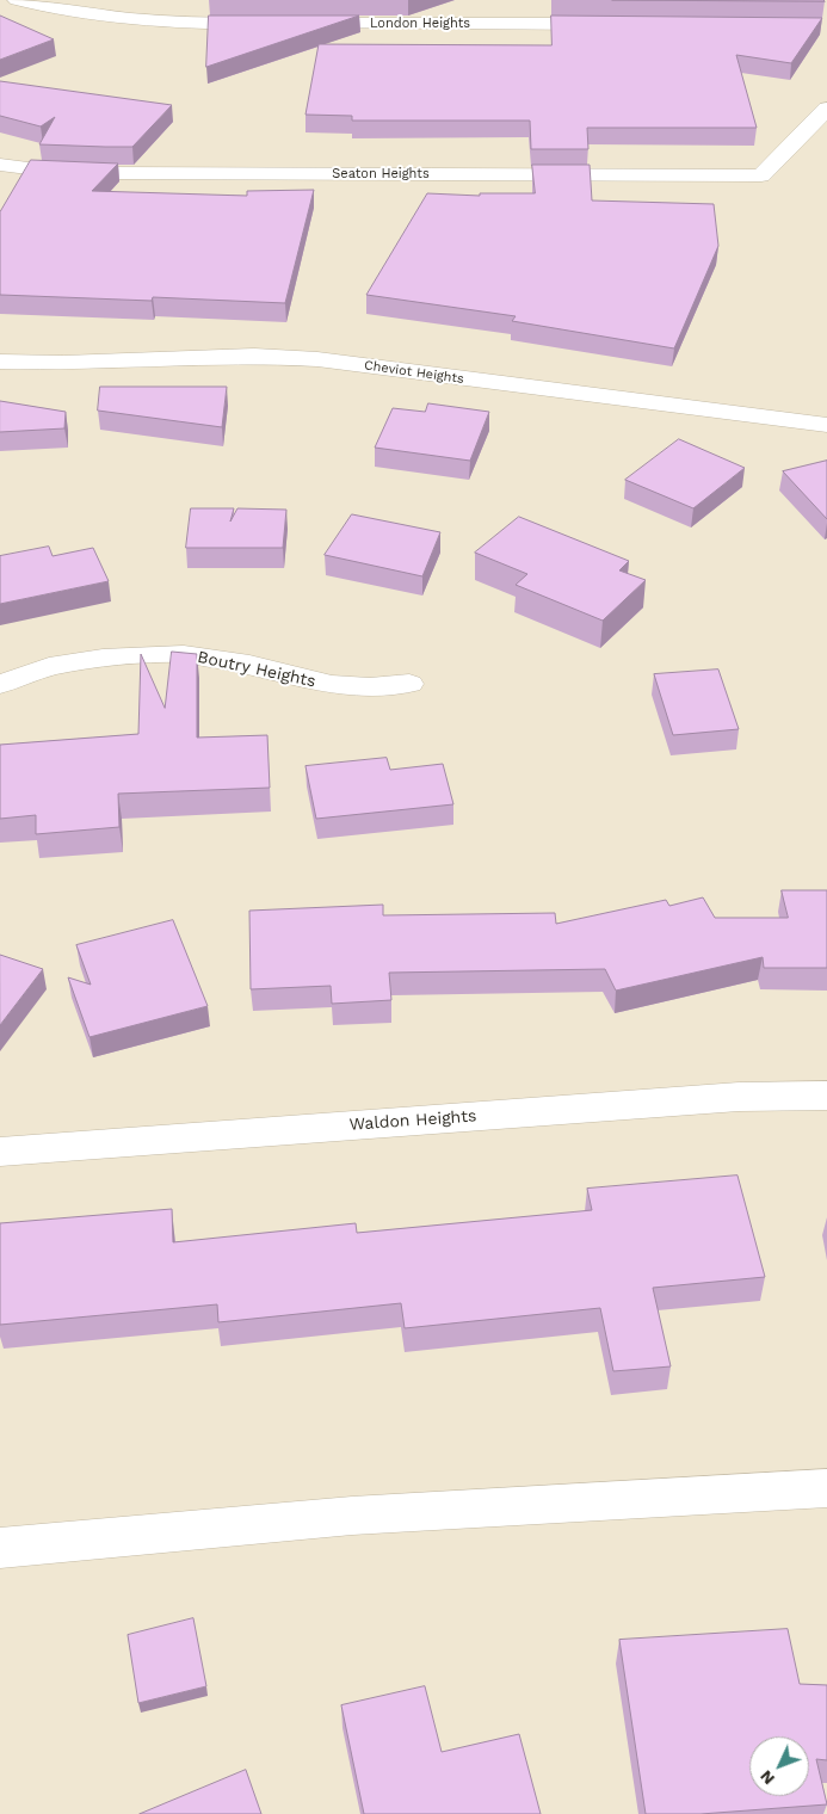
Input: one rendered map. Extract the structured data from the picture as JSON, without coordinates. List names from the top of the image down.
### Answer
{
  "streets": {
    "street": [
      "London Heights",
      "Seaton Heights",
      "Cheviot Heights",
      "Boutry Heights",
      "Waldon Heights"
    ]
  },
  "north": "bottom left"
}
